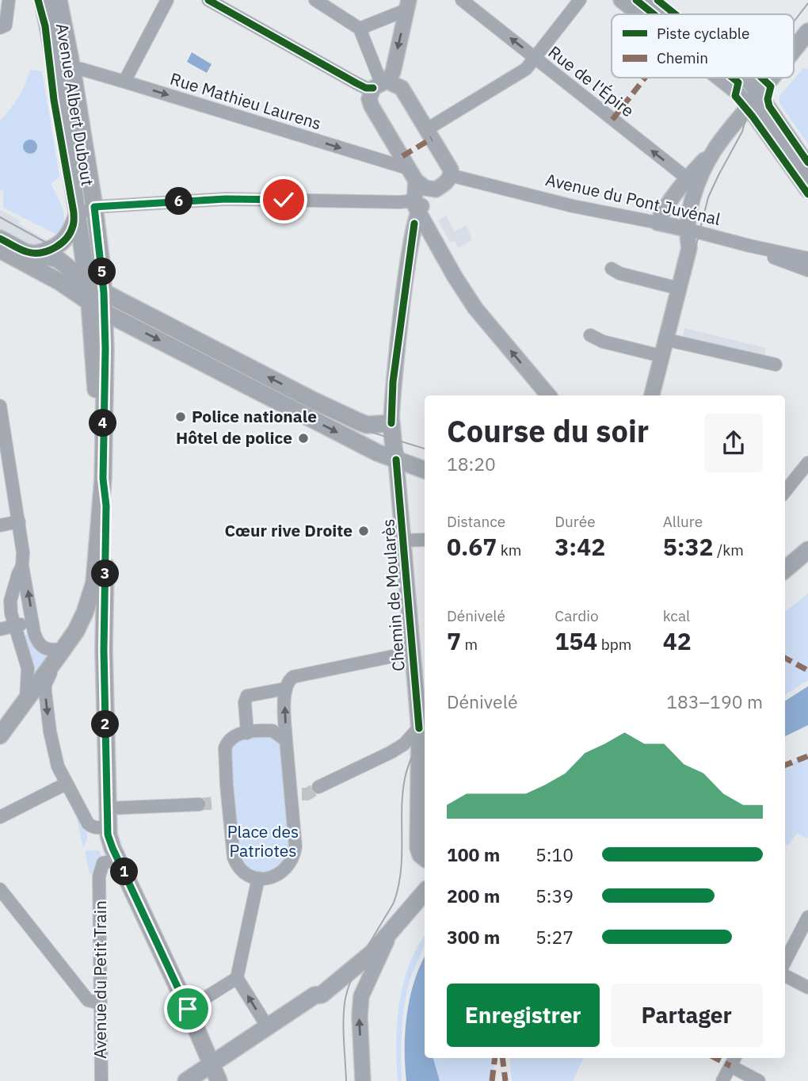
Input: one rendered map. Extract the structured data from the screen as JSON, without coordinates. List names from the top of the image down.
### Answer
{
  "streets": {
    "main road": ["Avenue Albert Dubout", "Chemin de Moularès"],
    "street": [
      "Rue de l'Épire",
      "Rue Mathieu Laurens",
      "Avenue du Pont Juvénal",
      "Avenue du Petit Train"
    ]
  },
  "crossings": [
    ["Rue Mathieu Laurens", "Avenue Albert Dubout"],
    ["Rue Mathieu Laurens", "Chemin de Moularès"]
  ],
  "parks": ["Place des Patriotes"],
  "places": ["Police nationale", "Hôtel de police", "Cœur rive Droite"],
  "legend": ["Piste cyclable", "Chemin"],
  "page": {
    "pins": [
      "6",
      "5",
      "4",
      "3",
      "2",
      "1"
    ],
    "heading": ["Course du soir", "18:20"],
    "stats": [
      ["Distance", "0.67 km"],
      ["Durée", "3:42"],
      ["Allure", "5:32 /km"],
      ["Dénivelé", "7 m"],
      ["Cardio", "154 bpm"],
      ["kcal", "42"]
    ],
    "chart": ["Dénivelé", "183–190 m"],
    "list": [
      {
        "name": "100 m",
        "note": "5:10"
      },
      {
        "name": "200 m",
        "note": "5:39"
      },
      {
        "name": "300 m",
        "note": "5:27"
      }
    ],
    "buttons": ["Enregistrer", "Partager"]
  }
}
